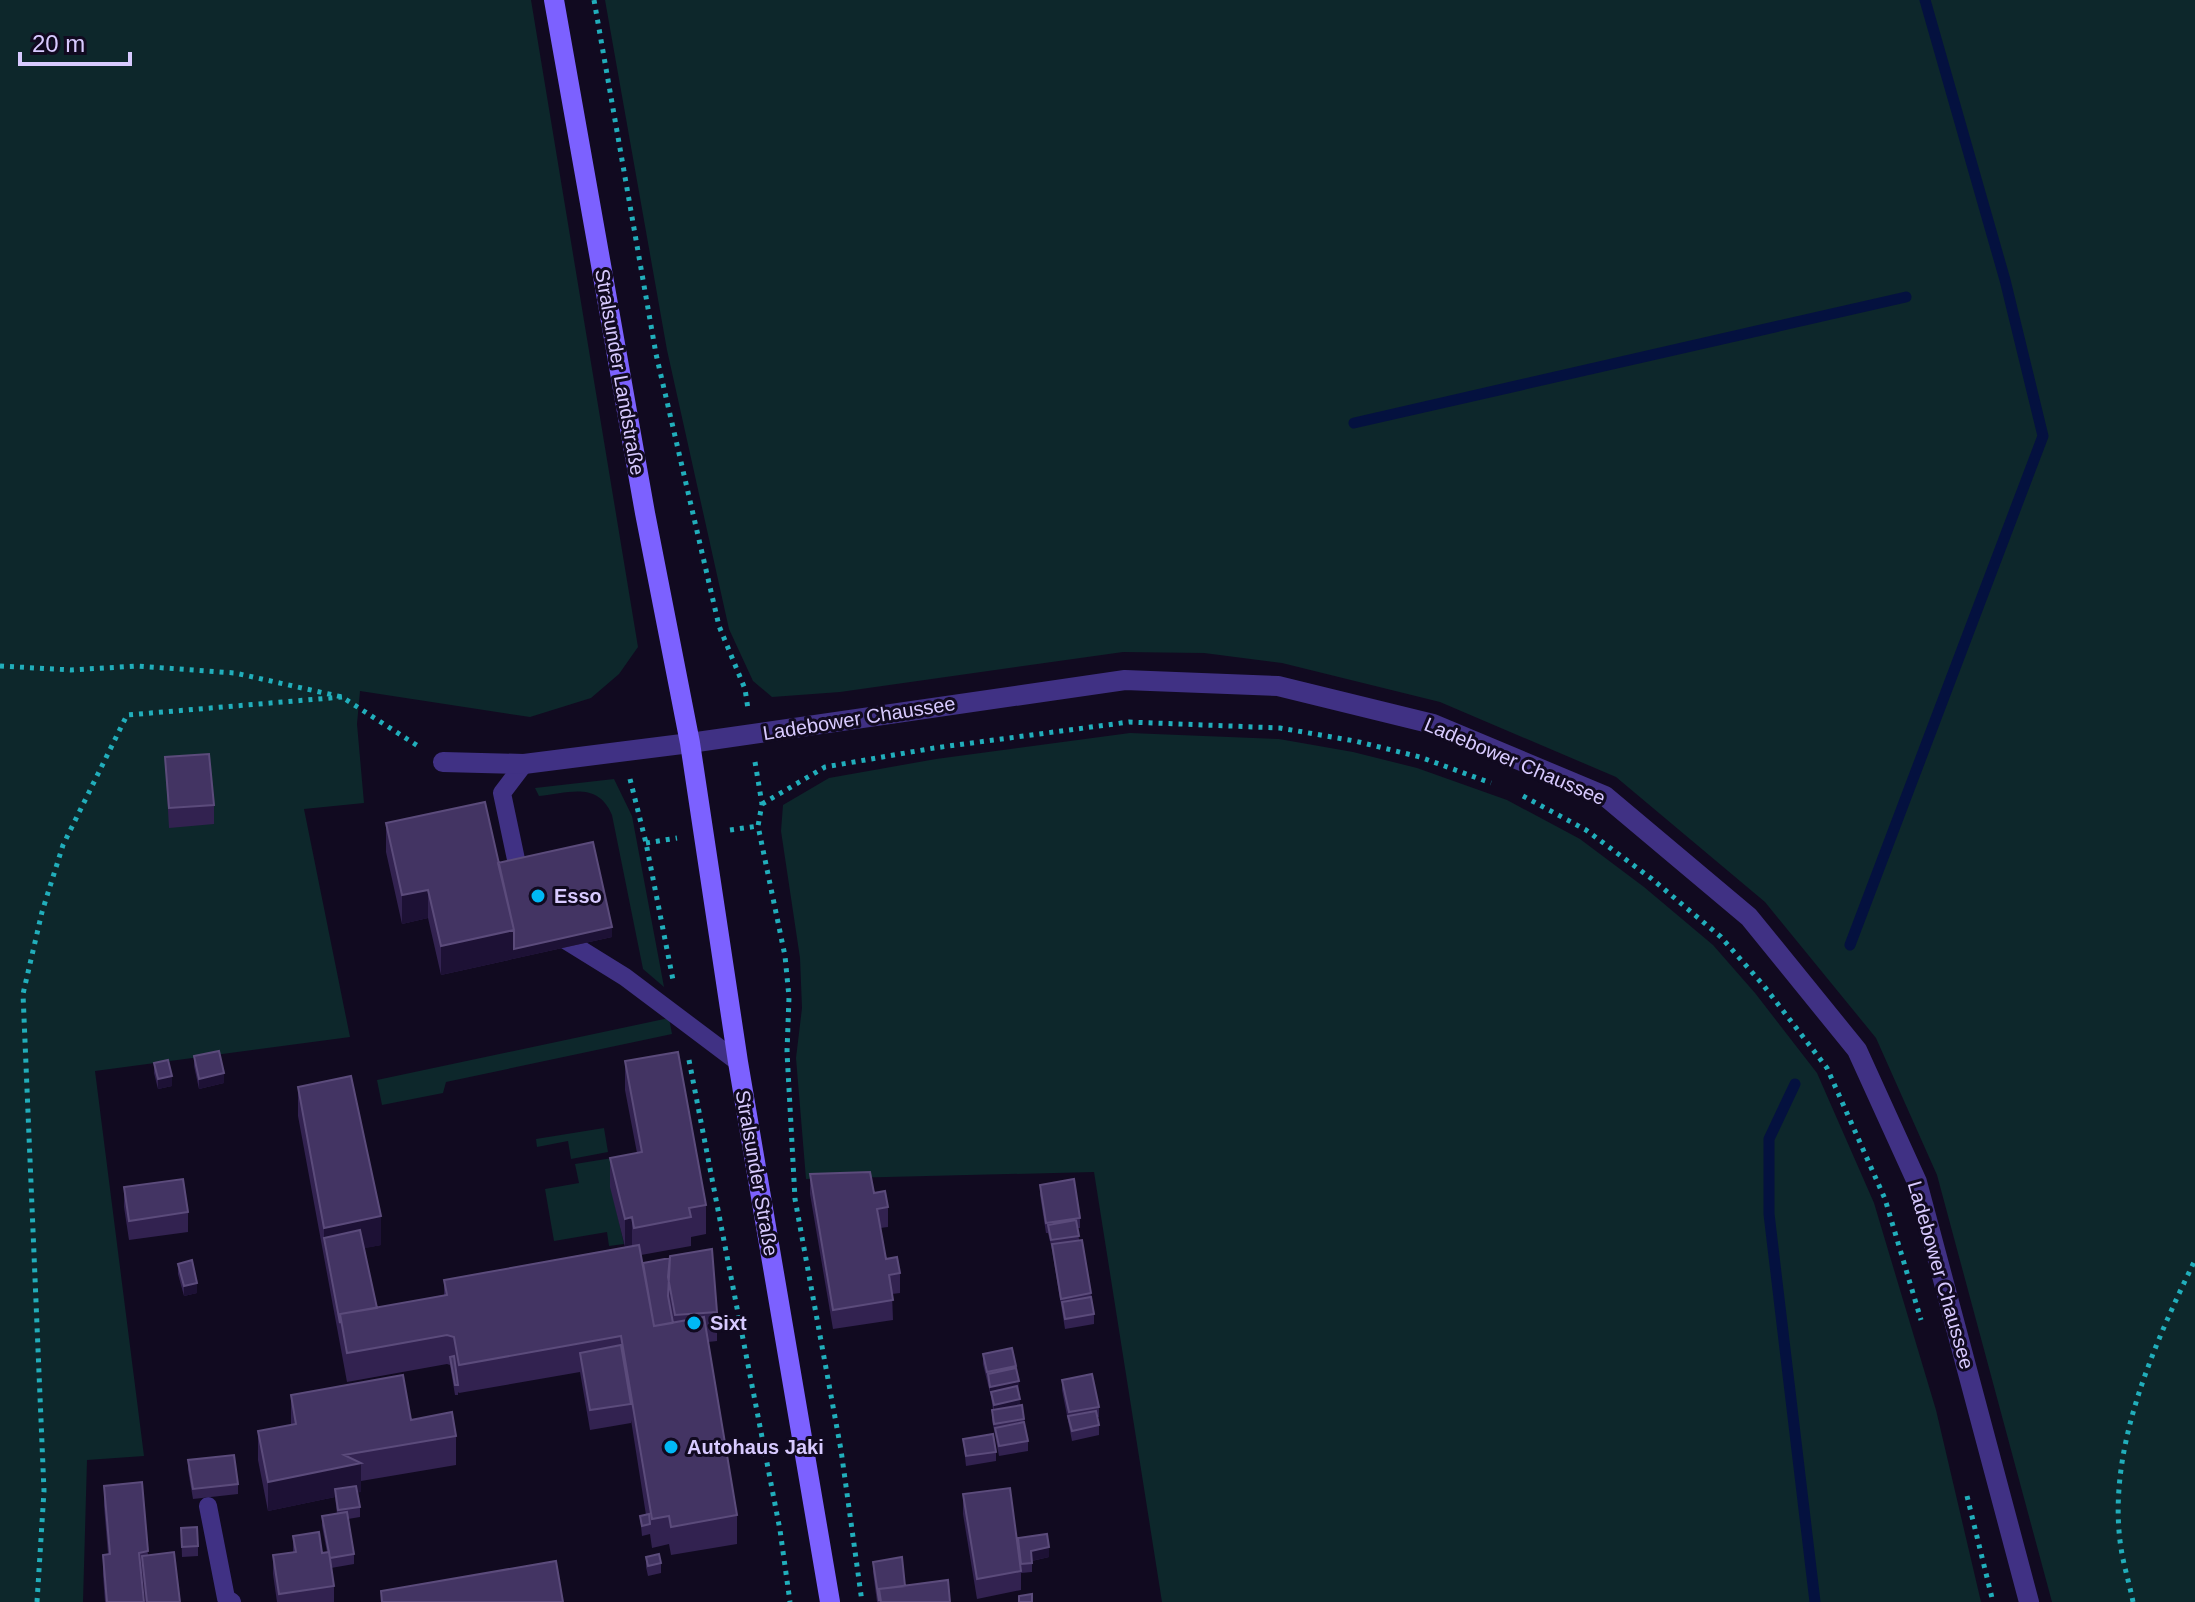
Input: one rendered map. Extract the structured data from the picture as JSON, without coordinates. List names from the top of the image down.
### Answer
{
  "streets": {
    "main road": ["Stralsunder Landstraße", "Stralsunder Straße"],
    "street": ["Ladebower Chaussee"]
  },
  "crossings": [
    ["Stralsunder Landstraße", "Ladebower Chaussee"],
    ["Stralsunder Landstraße", "Stralsunder Straße"],
    ["Ladebower Chaussee", "Stralsunder Straße"]
  ],
  "places": ["Esso", "Sixt", "Autohaus Jaki"],
  "scale_bar": "20 m"
}
